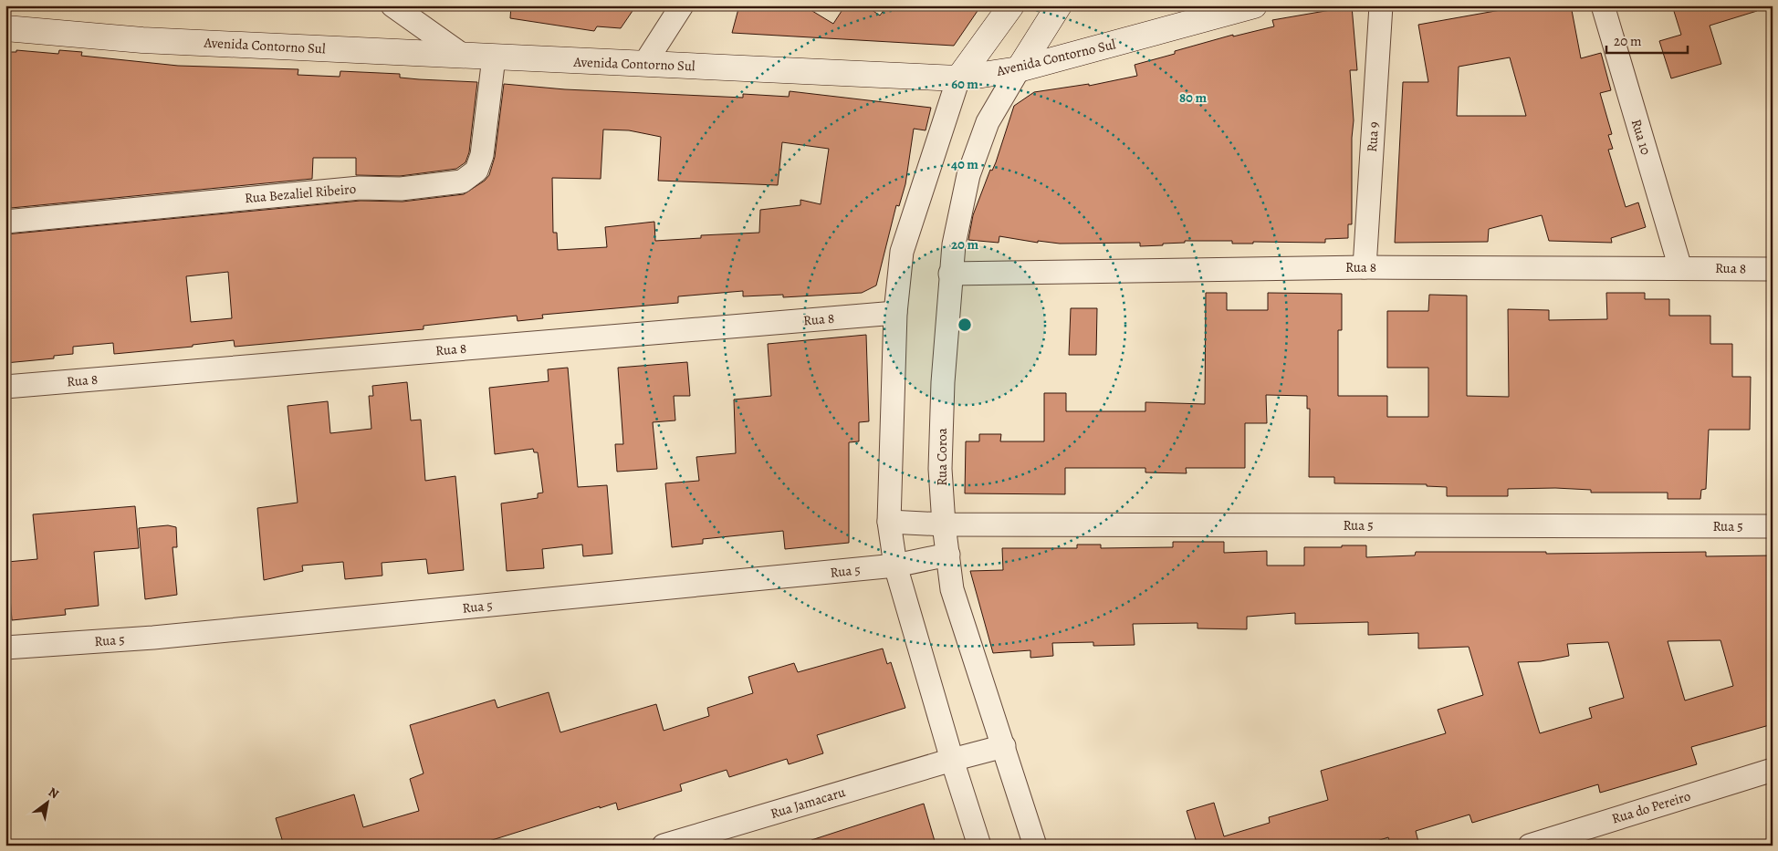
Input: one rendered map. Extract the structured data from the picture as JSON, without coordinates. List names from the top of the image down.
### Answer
{
  "streets": {
    "street": [
      "Avenida Contorno Sul",
      "Rua 9",
      "Rua 10",
      "Rua Bezaliel Ribeiro",
      "Rua 8",
      "Rua Coroa",
      "Rua 5",
      "Rua Jamacaru",
      "Rua do Pereiro"
    ]
  },
  "crossings": [
    ["Avenida Contorno Sul", "Rua Bezaliel Ribeiro"],
    ["Avenida Contorno Sul", "Rua Coroa"],
    ["Rua 9", "Rua 8"],
    ["Rua 10", "Rua 8"],
    ["Rua 8", "Rua Coroa"],
    ["Rua Coroa", "Rua 5"],
    ["Rua Coroa", "Rua Jamacaru"]
  ],
  "scale_bar": "20 m",
  "north": "top right",
  "rings": [
    "60 m",
    "80 m",
    "40 m",
    "20 m"
  ]
}
